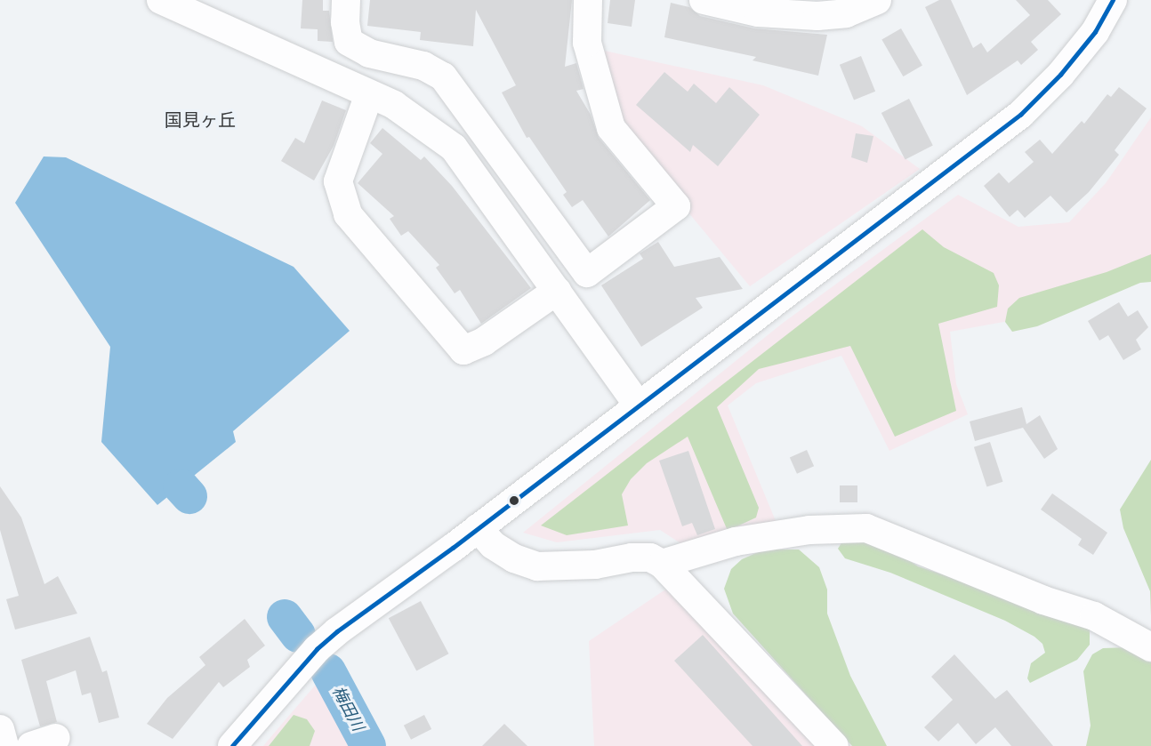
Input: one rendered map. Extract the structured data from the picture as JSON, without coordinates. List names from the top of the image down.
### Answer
{
  "districts": ["国見ヶ丘"],
  "water": ["梅田川"]
}
